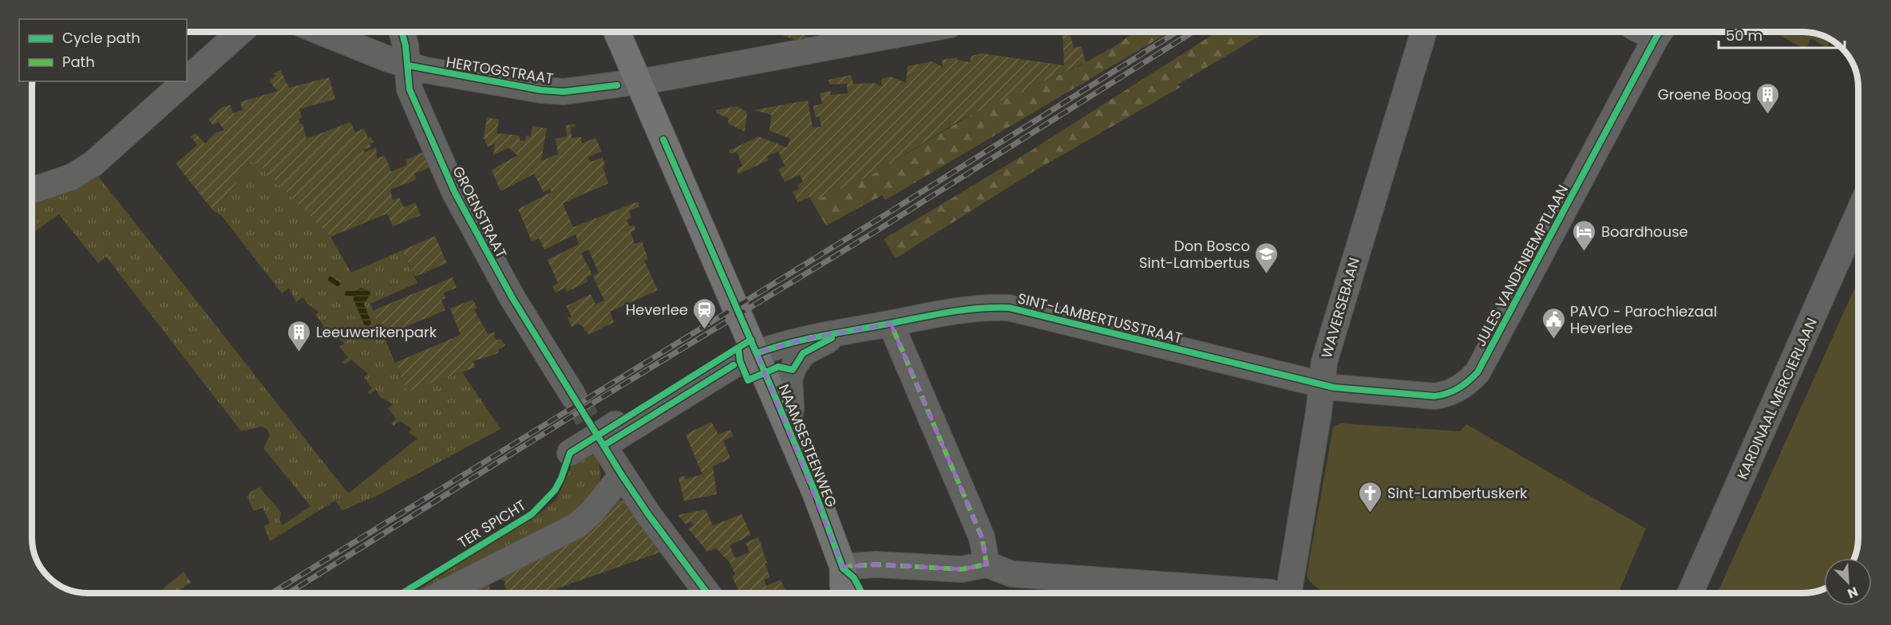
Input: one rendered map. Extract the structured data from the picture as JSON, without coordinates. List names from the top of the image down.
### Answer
{
  "streets": {
    "main road": ["NAAMSESTEENWEG"],
    "street": [
      "HERTOGSTRAAT",
      "GROENSTRAAT",
      "JULES VANDENBEMPTLAAN",
      "WAVERSEBAAN",
      "SINT-LAMBERTUSSTRAAT",
      "KARDINAAL MERCIERLAAN"
    ],
    "cycle path": ["TER SPICHT"]
  },
  "crossings": [
    ["HERTOGSTRAAT", "GROENSTRAAT"],
    ["HERTOGSTRAAT", "NAAMSESTEENWEG"],
    ["JULES VANDENBEMPTLAAN", "WAVERSEBAAN"],
    ["JULES VANDENBEMPTLAAN", "SINT-LAMBERTUSSTRAAT"],
    ["WAVERSEBAAN", "SINT-LAMBERTUSSTRAAT"],
    ["SINT-LAMBERTUSSTRAAT", "NAAMSESTEENWEG"]
  ],
  "places": {
    "building": ["Groene Boog", "Leeuwerikenpark"],
    "hotel": ["Boardhouse"],
    "school or university": ["Don Bosco Sint-Lambertus"],
    "station": ["Heverlee"],
    "public building": ["PAVO - Parochiezaal Heverlee"],
    "church": ["Sint-Lambertuskerk"]
  },
  "legend": ["Cycle path", "Path"],
  "scale_bar": "50 m",
  "north": "bottom right"
}
